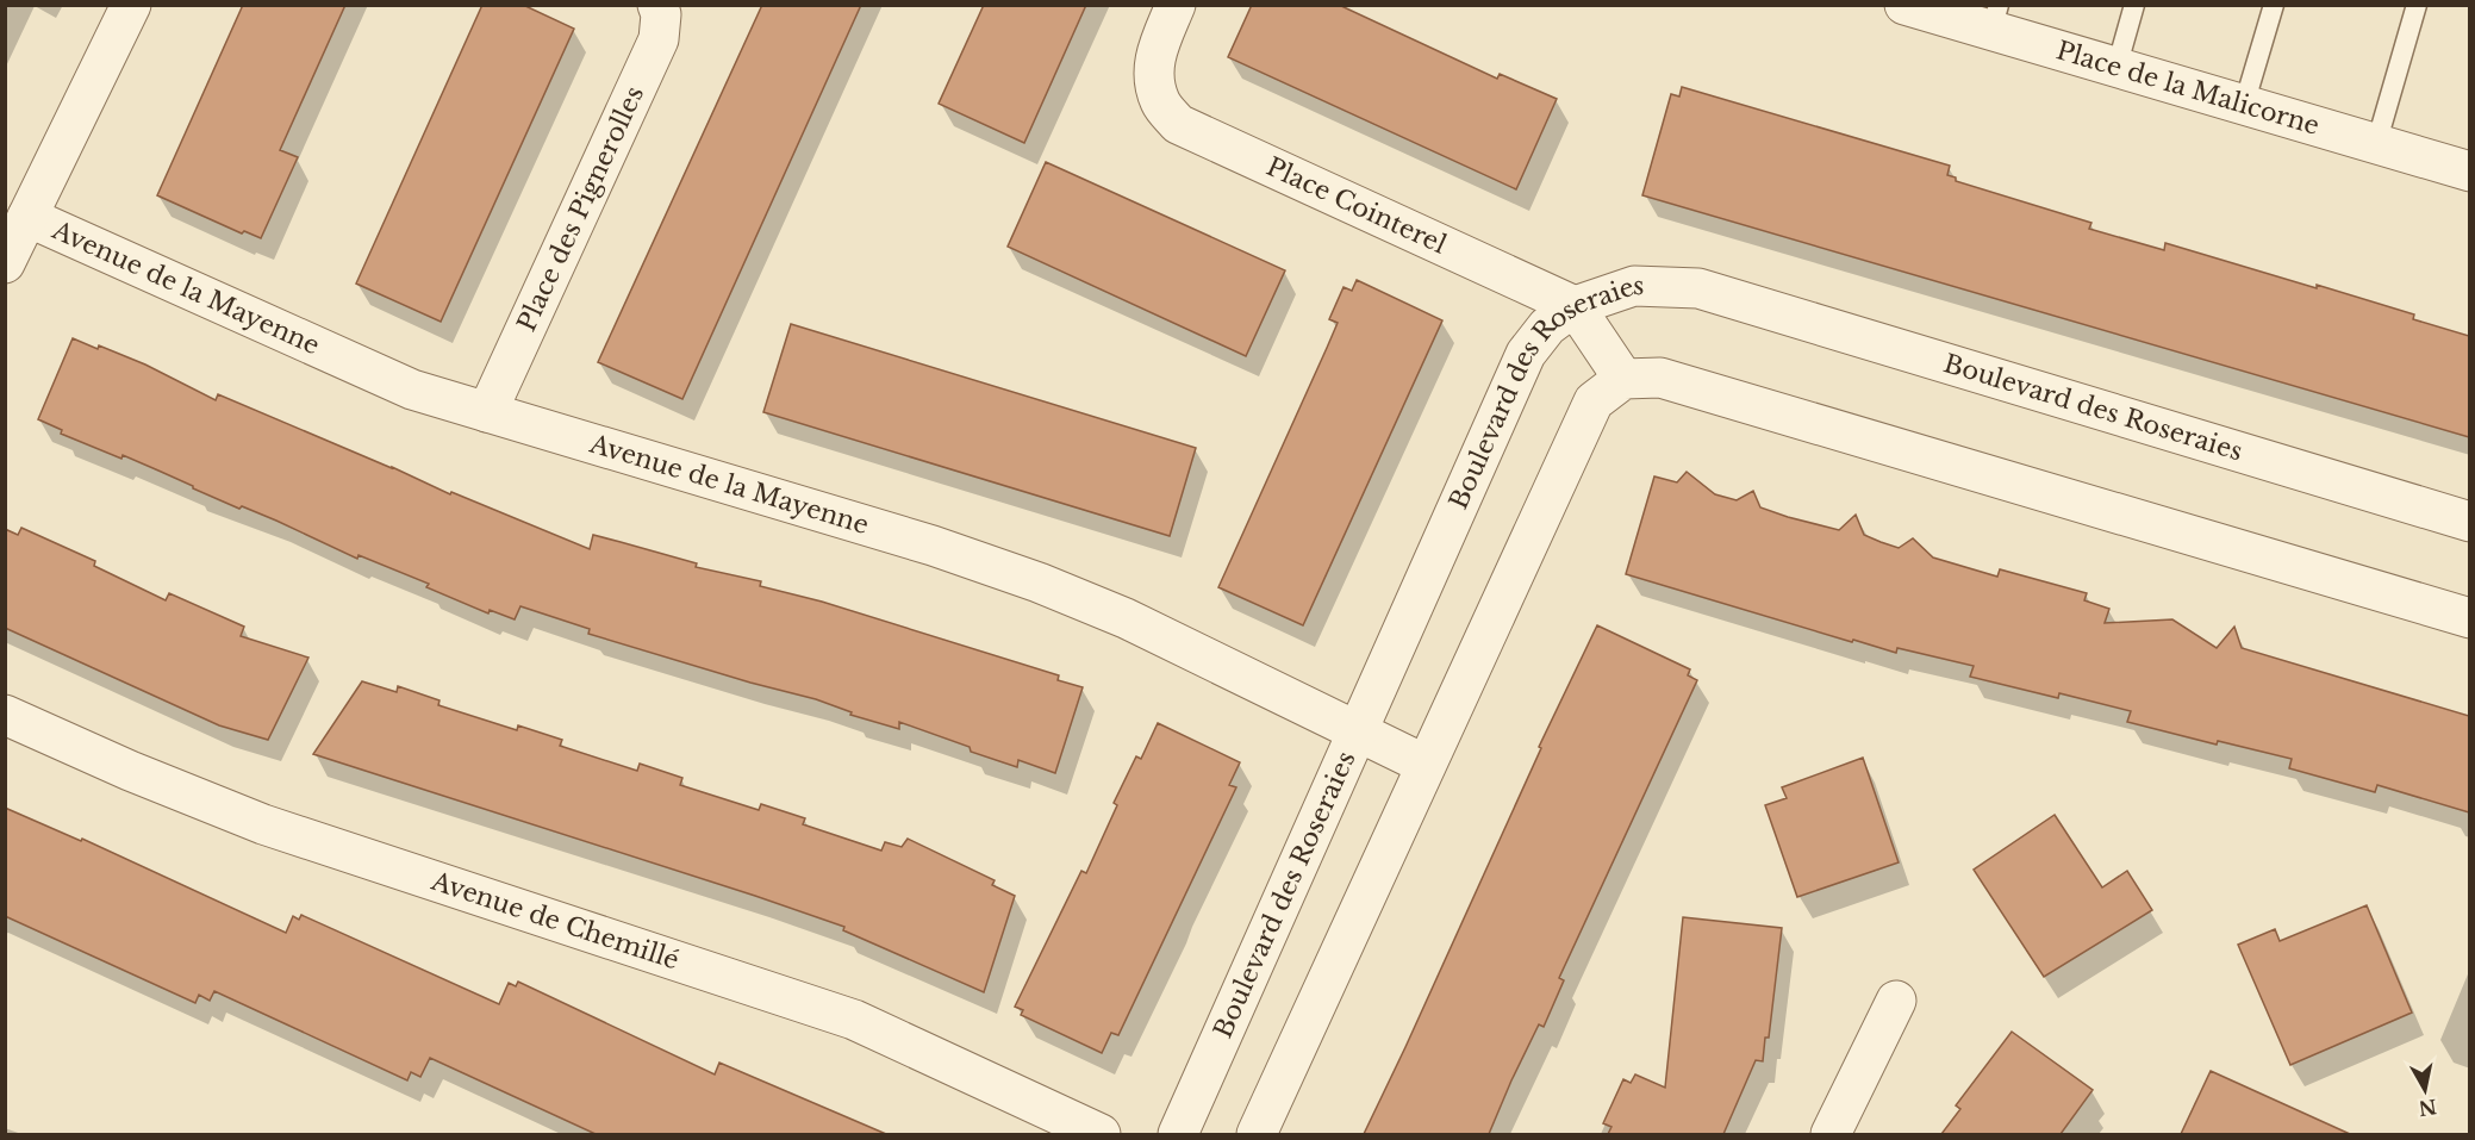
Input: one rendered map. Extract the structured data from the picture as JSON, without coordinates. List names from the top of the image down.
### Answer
{
  "streets": {
    "street": [
      "Place de la Malicorne",
      "Place Cointerel",
      "Place des Pignerolles",
      "Avenue de la Mayenne",
      "Boulevard des Roseraies",
      "Avenue de Chemillé"
    ]
  },
  "crossings": [
    ["Place Cointerel", "Boulevard des Roseraies"],
    ["Place des Pignerolles", "Avenue de la Mayenne"],
    ["Avenue de la Mayenne", "Boulevard des Roseraies"]
  ],
  "north": "bottom"
}
